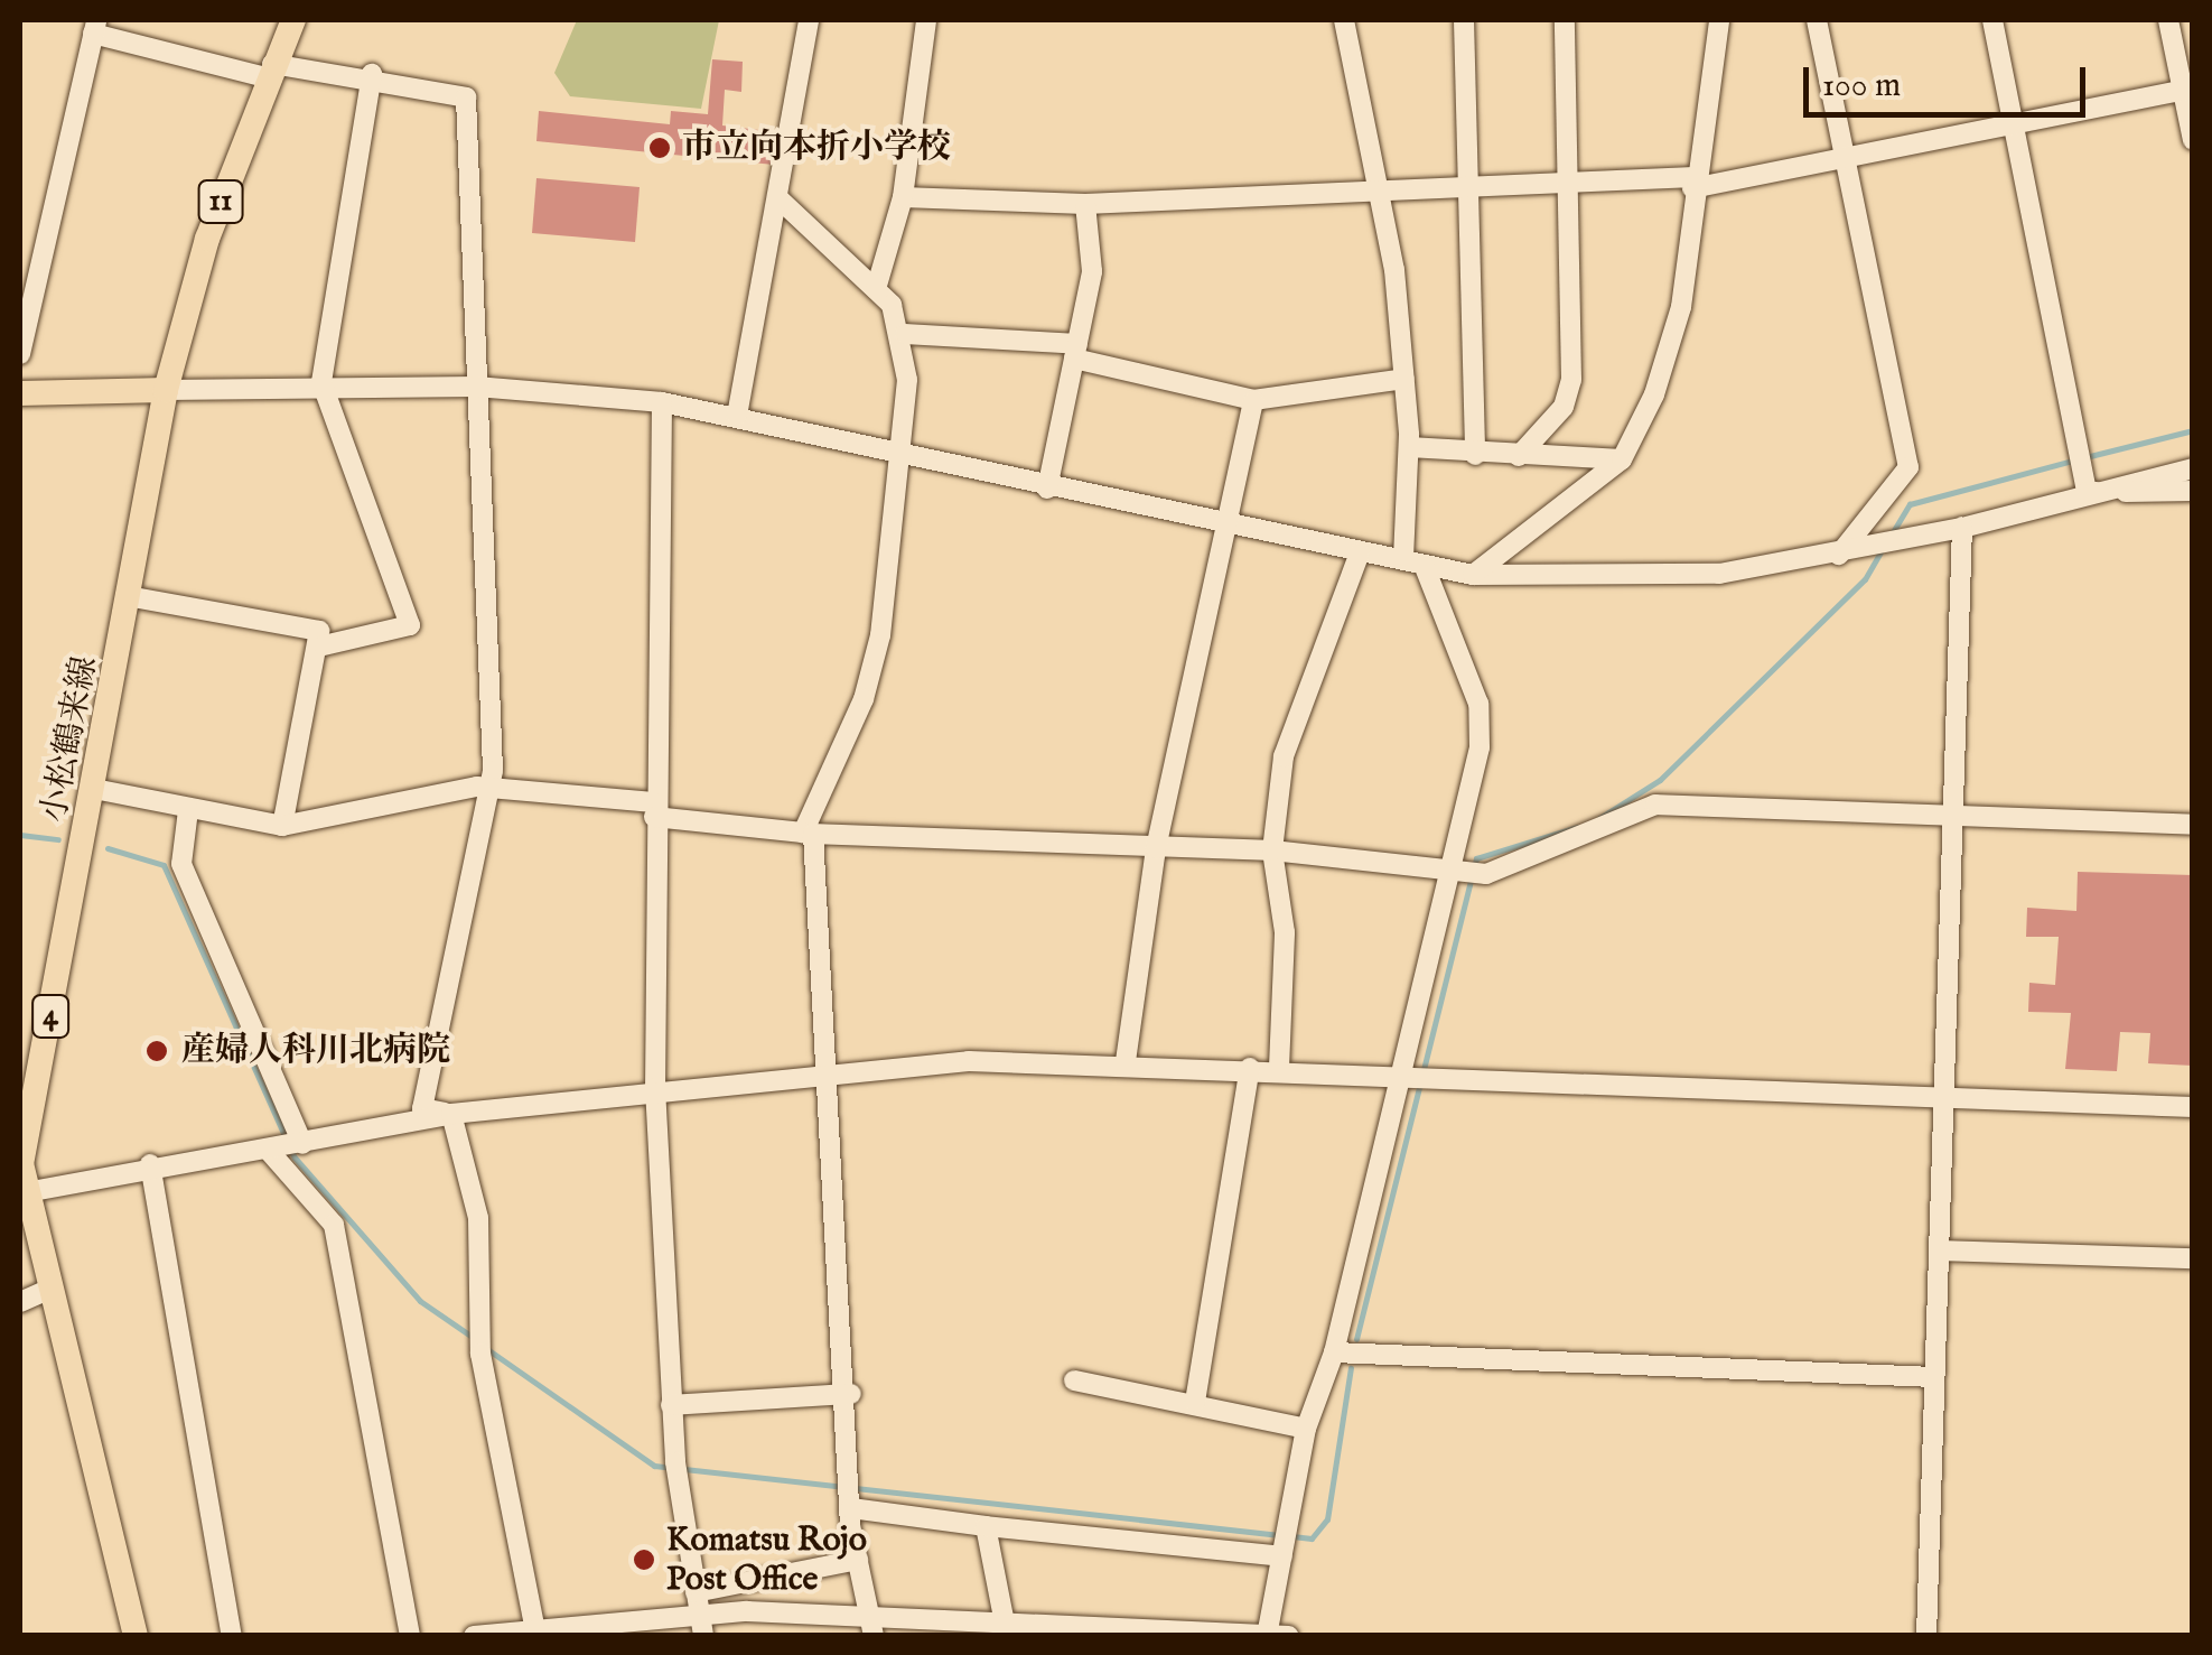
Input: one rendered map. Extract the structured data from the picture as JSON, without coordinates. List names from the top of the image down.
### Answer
{
  "streets": {
    "main road": ["11", "小松鶴来線", "4"]
  },
  "crossings": [
    ["11", "小松鶴来線"]
  ],
  "places": ["市立向本折小学校", "産婦人科川北病院", "Komatsu Rojo Post Office"],
  "scale_bar": "100 m"
}
